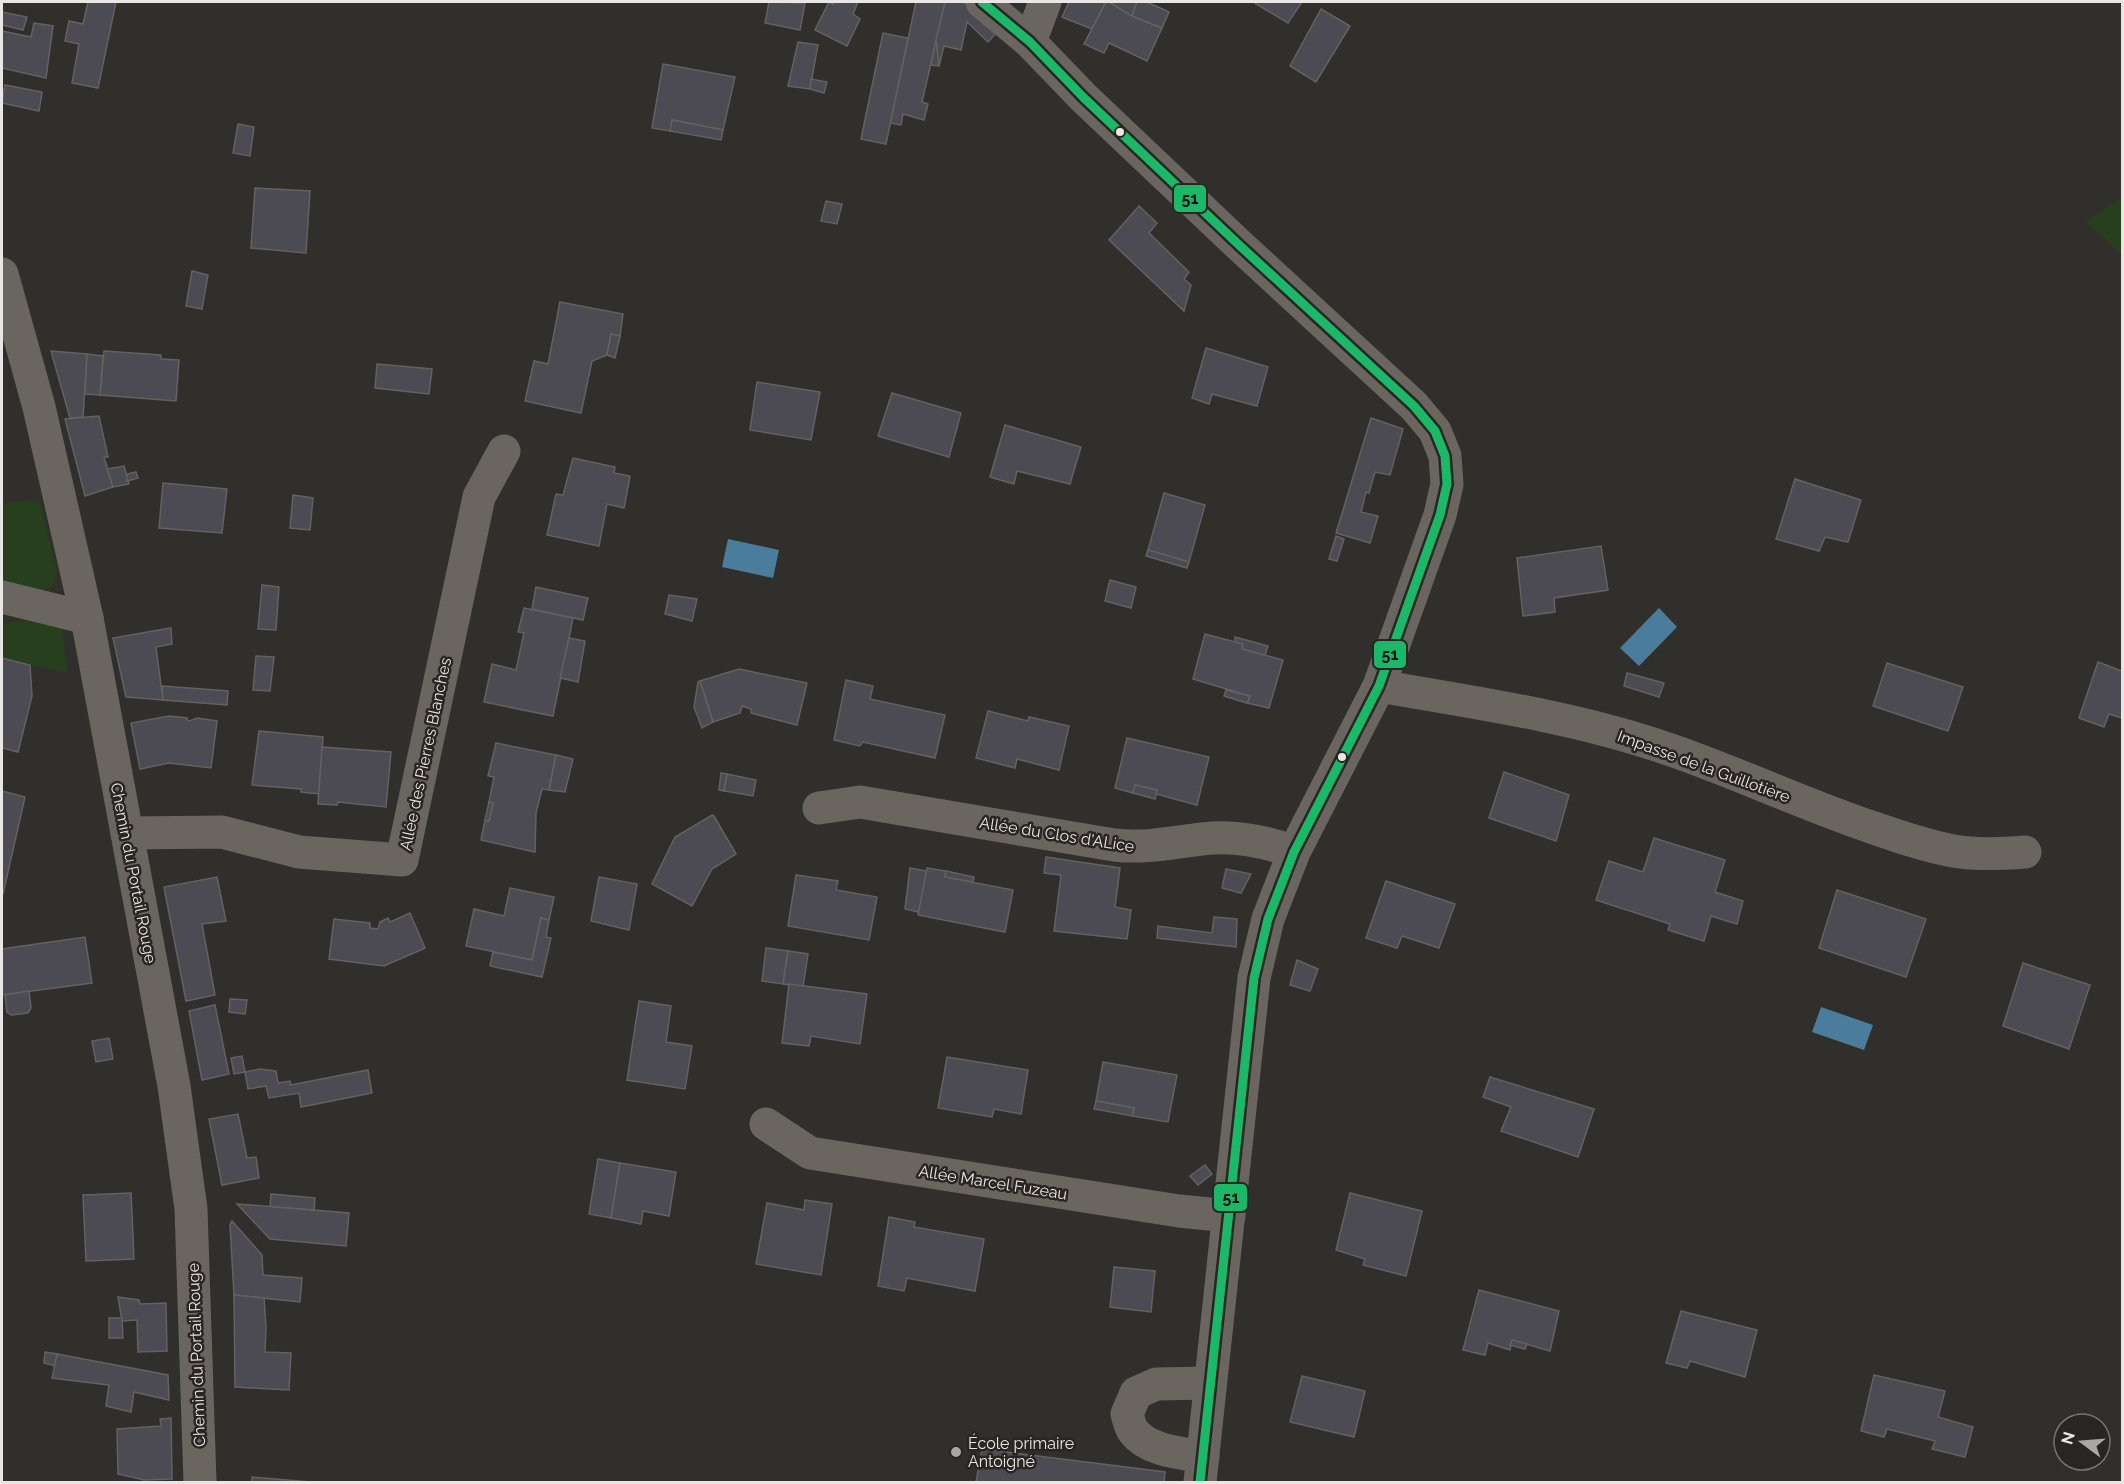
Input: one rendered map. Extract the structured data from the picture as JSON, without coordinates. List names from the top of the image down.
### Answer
{
  "streets": {
    "street": [
      "Allée des Pierres Blanches",
      "Impasse de la Guillotière",
      "Allée du Clos d'ALice",
      "Chemin du Portail Rouge",
      "Allée Marcel Fuzeau"
    ]
  },
  "crossings": [
    ["Allée des Pierres Blanches", "Chemin du Portail Rouge"]
  ],
  "places": ["École primaire Antoigné"],
  "lines": ["transit line 51"],
  "north": "left"
}
